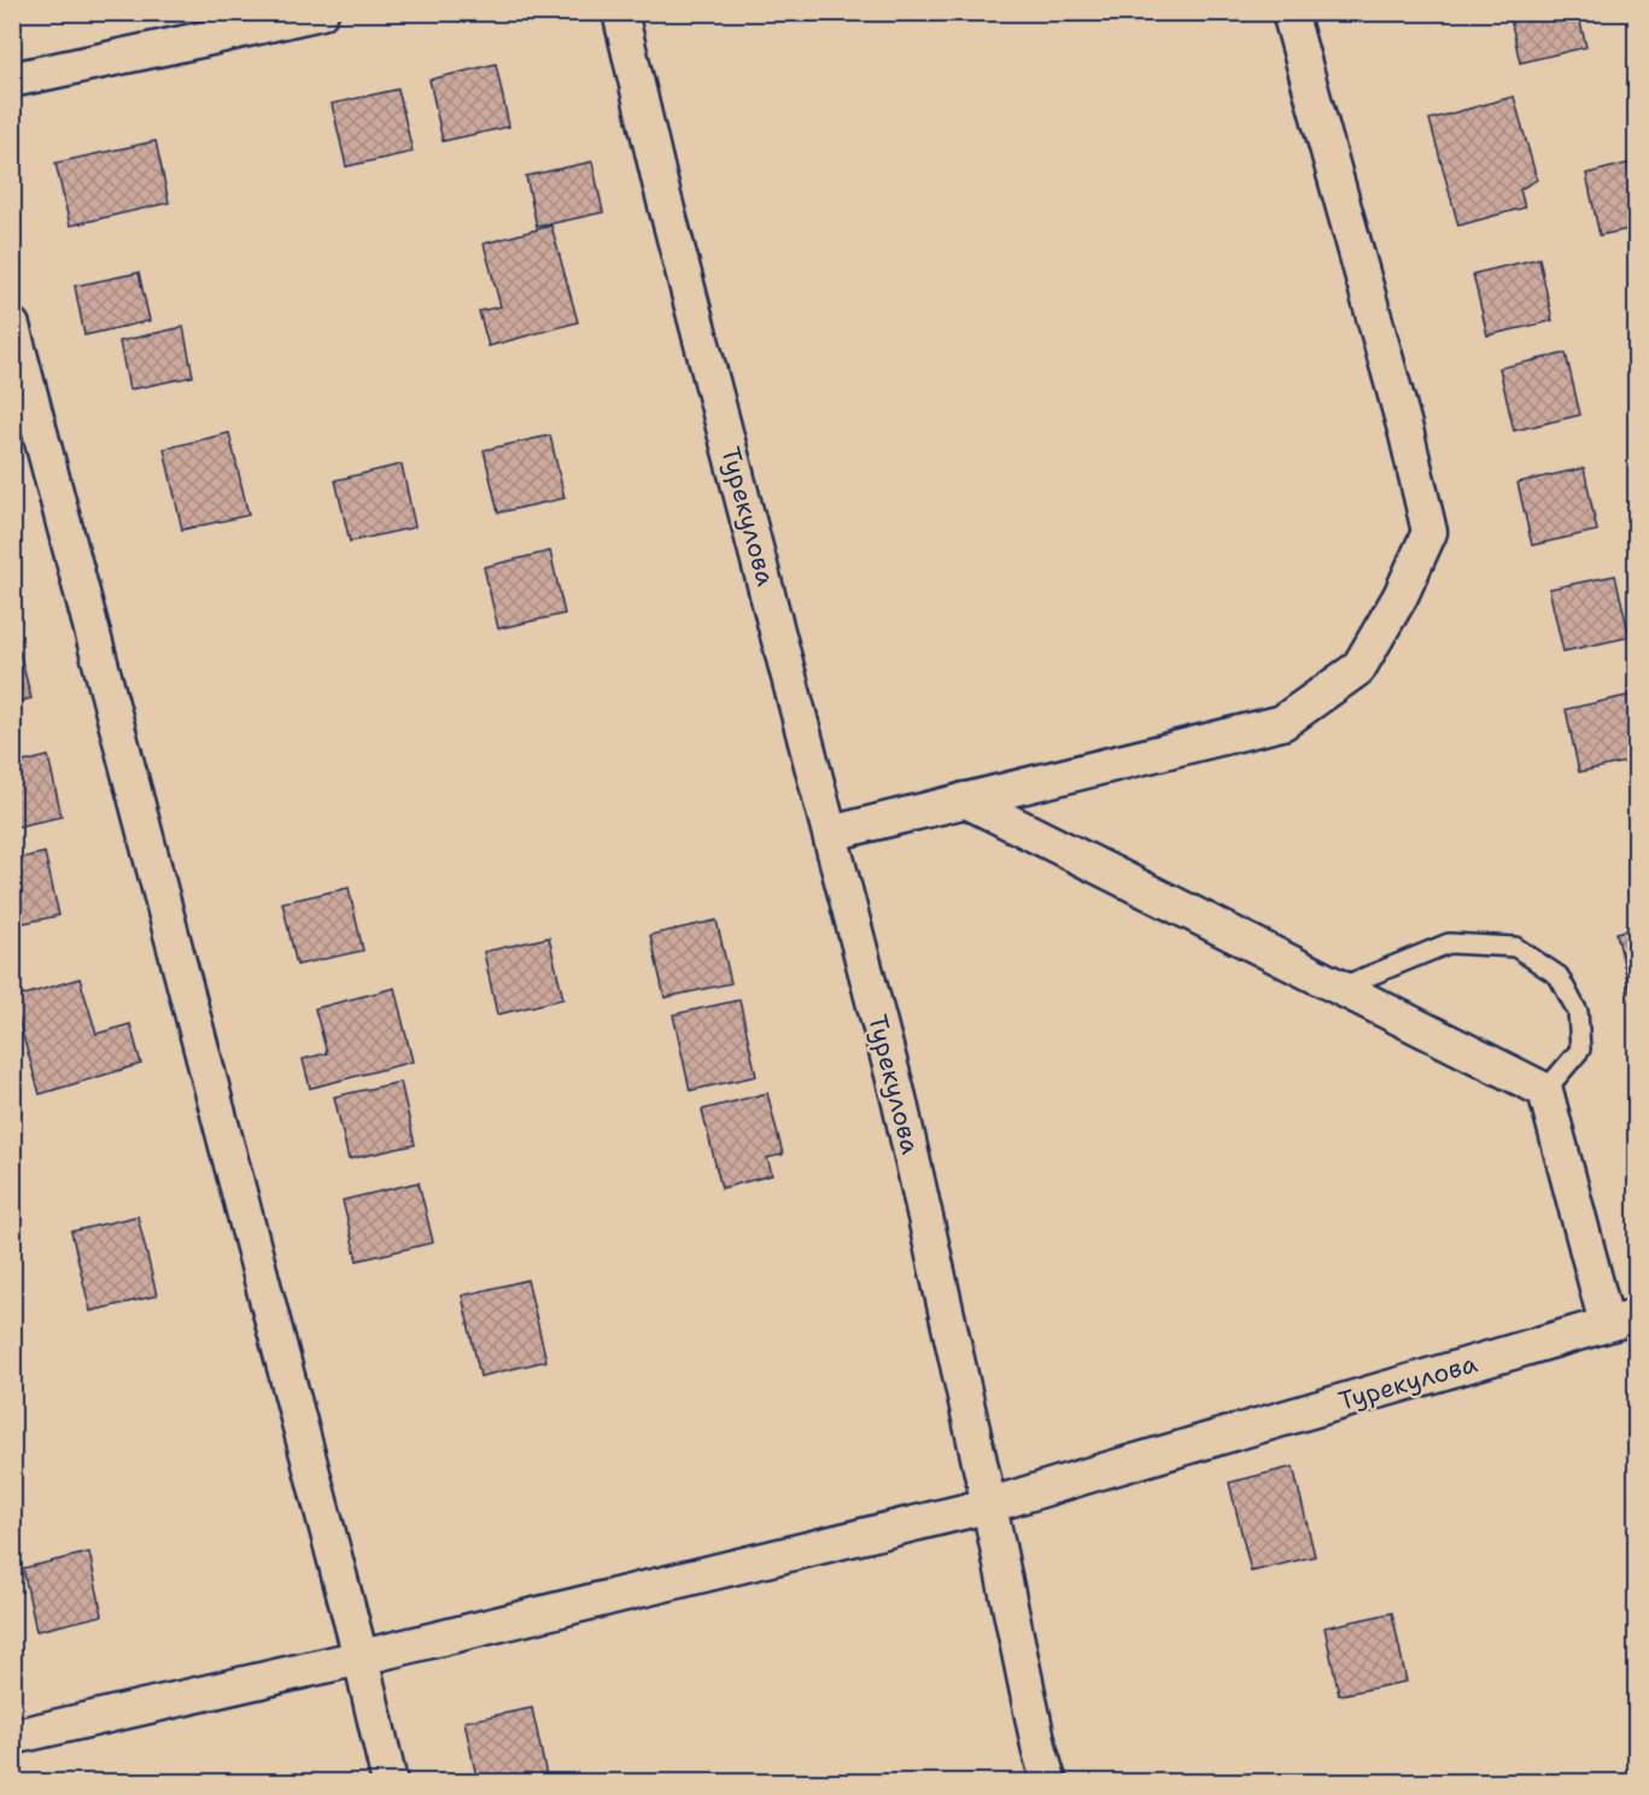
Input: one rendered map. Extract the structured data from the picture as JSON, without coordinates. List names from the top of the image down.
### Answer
{
  "streets": {
    "street": ["Турекулова"]
  }
}
